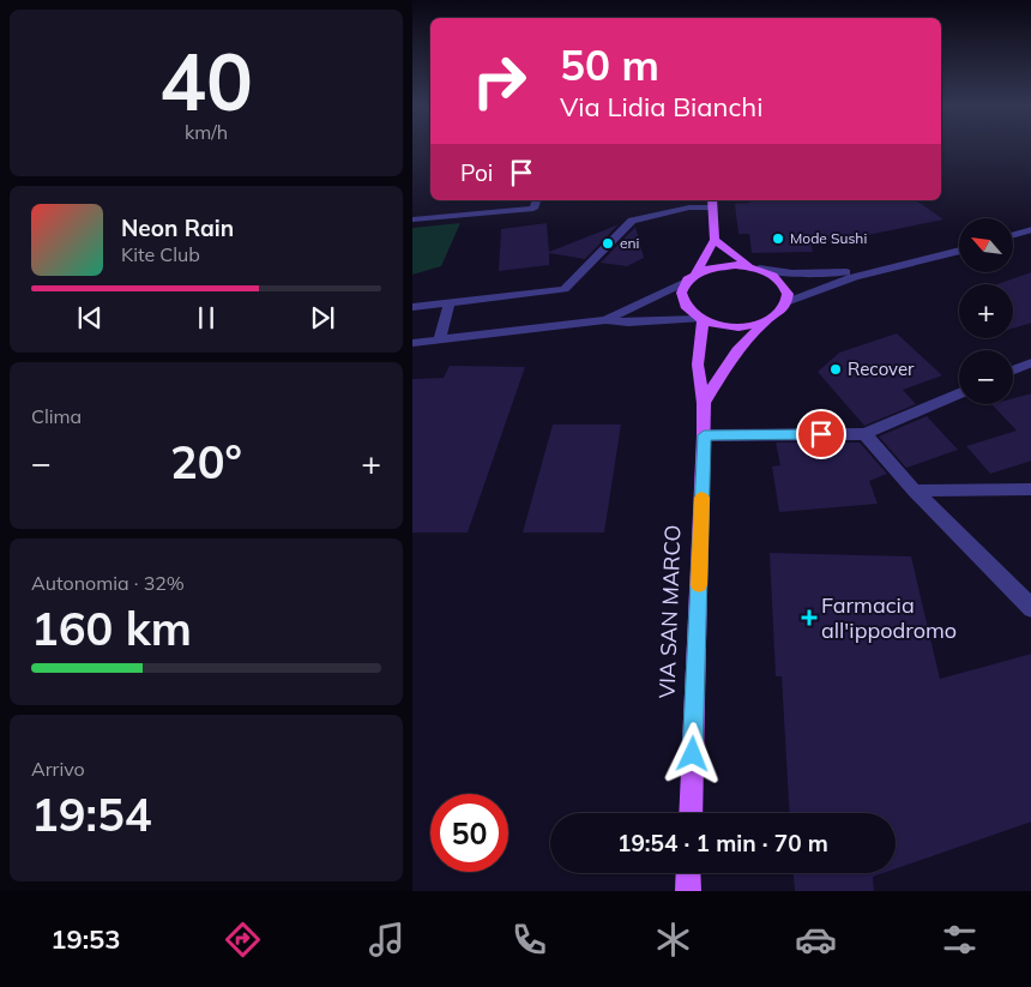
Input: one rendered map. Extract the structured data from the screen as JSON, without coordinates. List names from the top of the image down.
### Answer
{
  "streets": {
    "main road": ["VIA SAN MARCO"]
  },
  "places": {
    "other": ["Mode Sushi", "eni", "Recover"],
    "health": ["Farmacia all'ippodromo"]
  },
  "north": "top left",
  "page": {
    "tile": [
      ["40", "km/h"],
      "Clima",
      ["Autonomia · 32%", "160 km"],
      ["Arrivo", "19:54"]
    ],
    "turn": ["50 m", "Via Lidia Bianchi"],
    "then": "Poi",
    "song": ["Neon Rain", "Kite Club"],
    "map_buttons": ["+", "−"],
    "heat": ["−", "20°", "+"],
    "limit": "50",
    "trip": "19:54 · 1 min · 70 m",
    "tabs": "19:53"
  }
}
